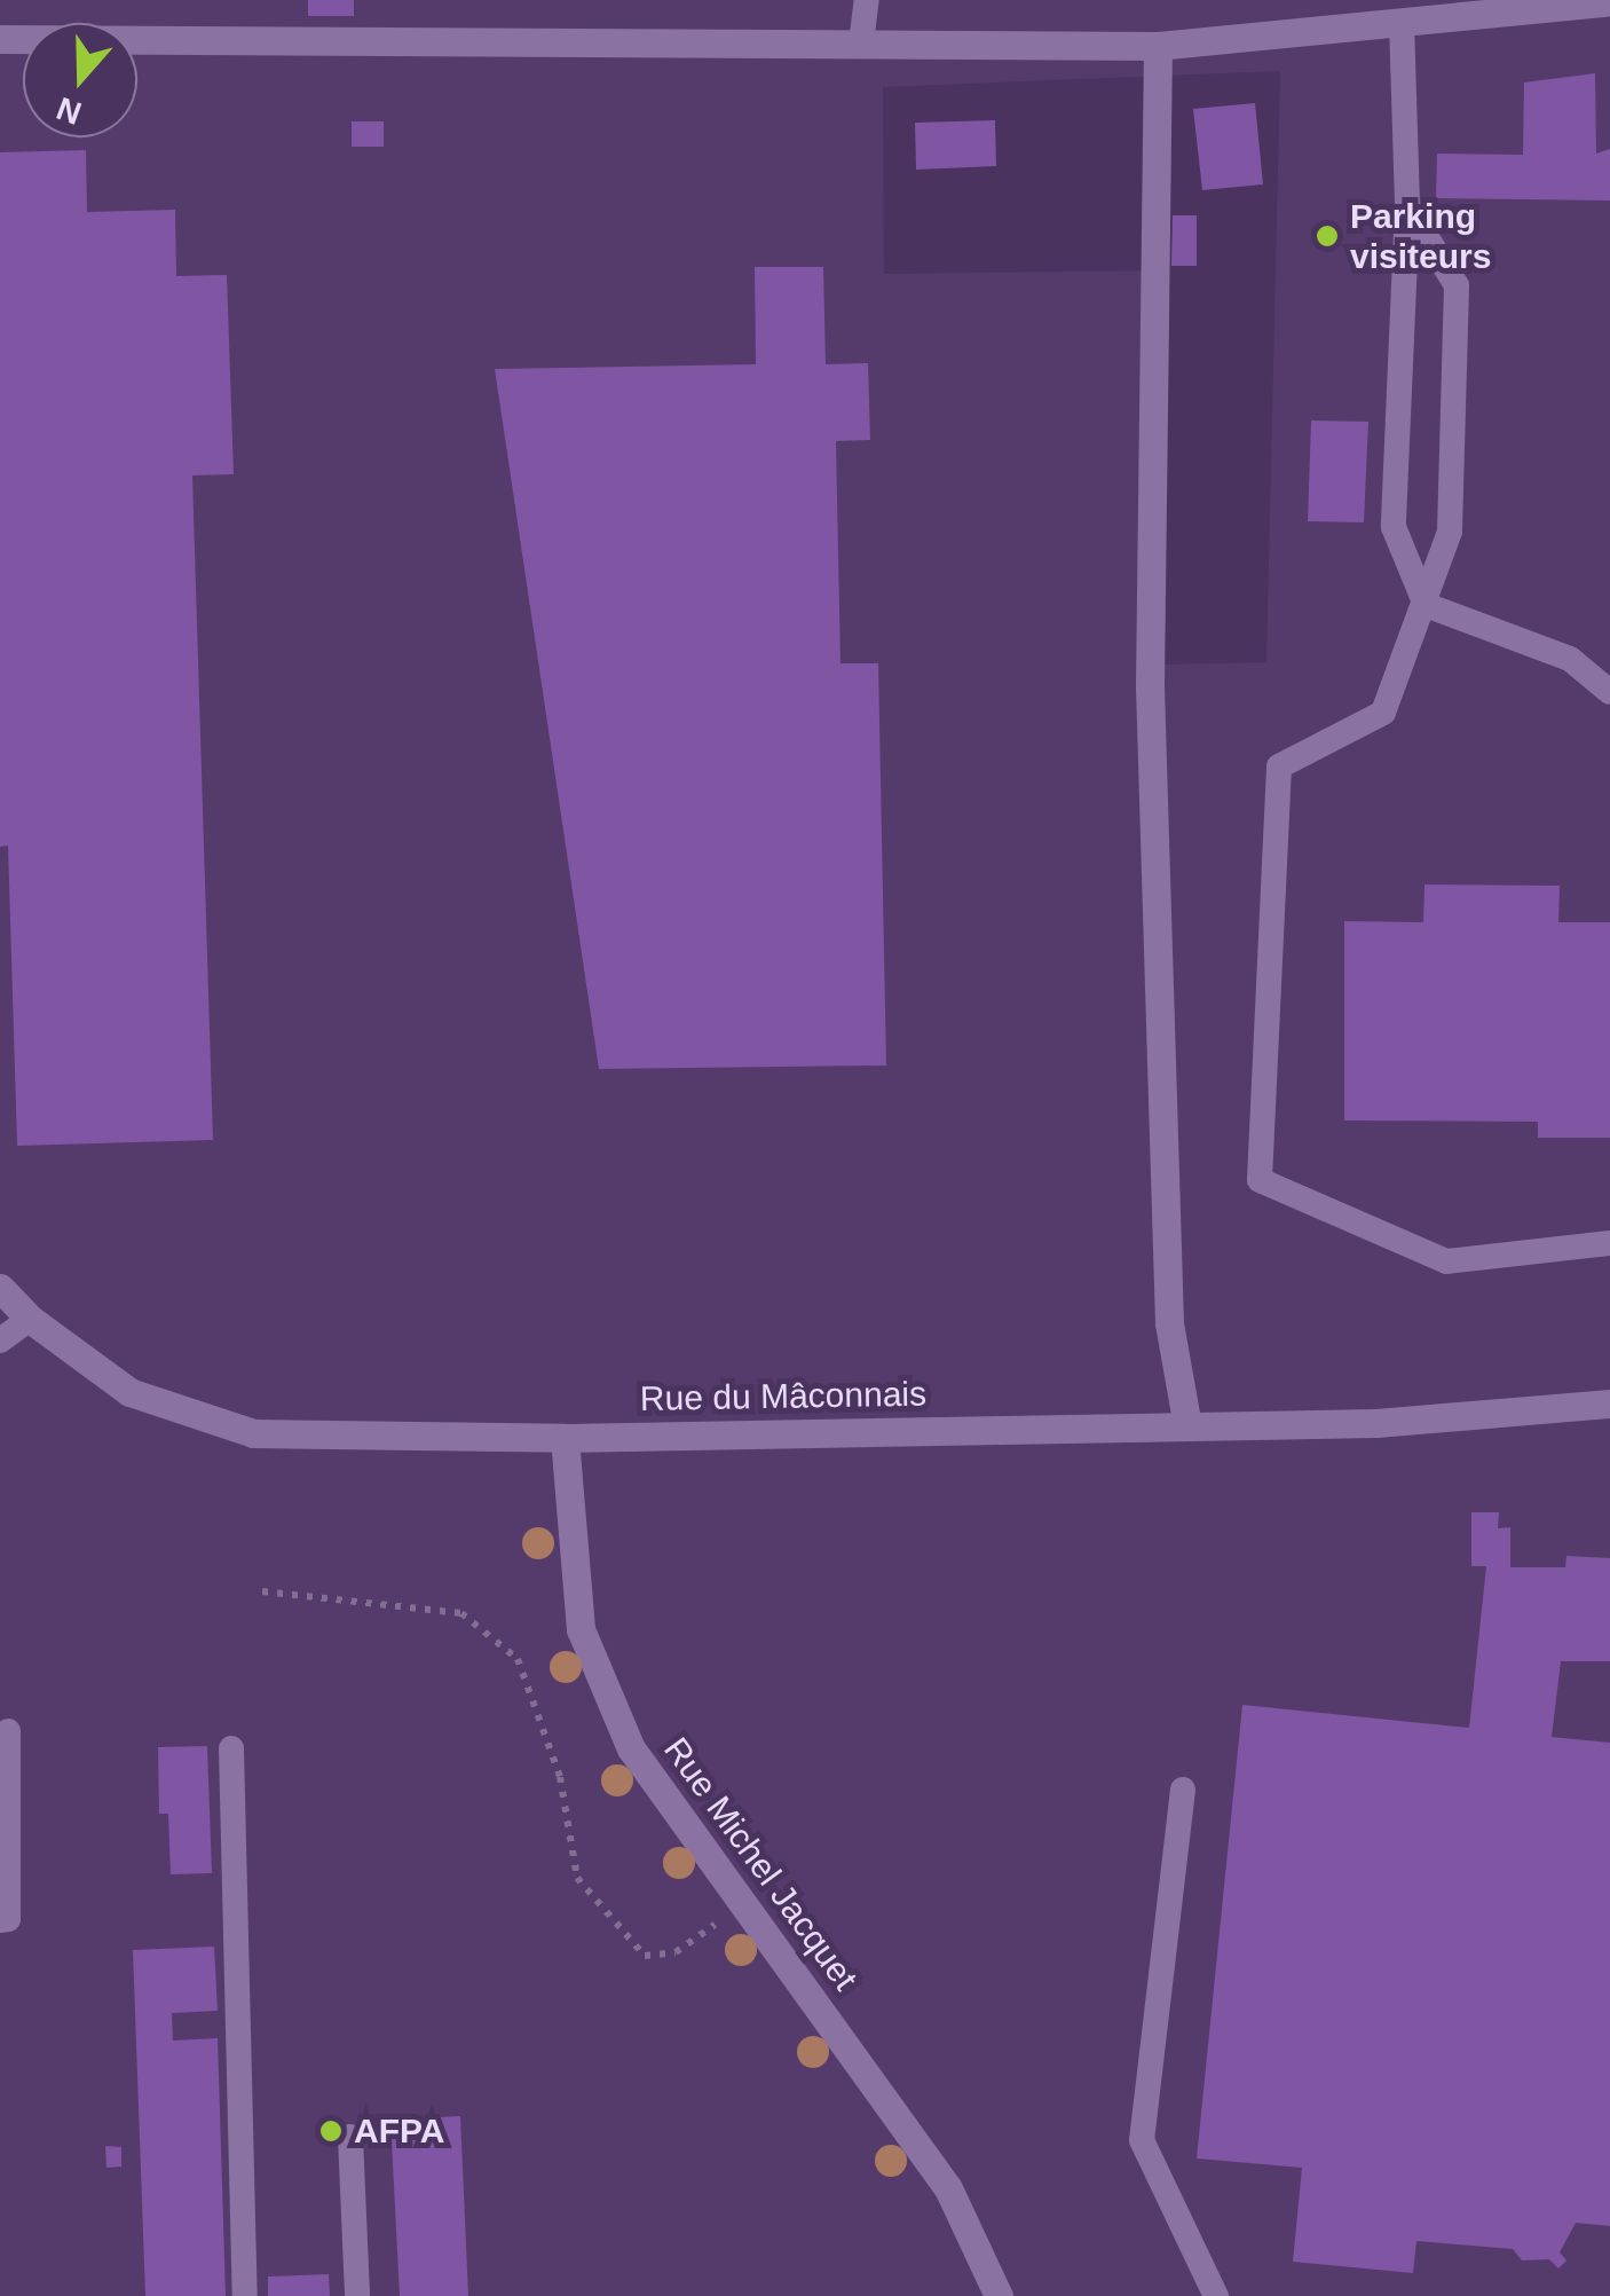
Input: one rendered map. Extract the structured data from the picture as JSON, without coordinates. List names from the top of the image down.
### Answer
{
  "streets": {
    "street": ["Rue du Mâconnais", "Rue Michel Jacquet"]
  },
  "crossings": [
    ["Rue du Mâconnais", "Rue Michel Jacquet"]
  ],
  "places": ["Parking visiteurs", "AFPA"],
  "north": "bottom"
}
